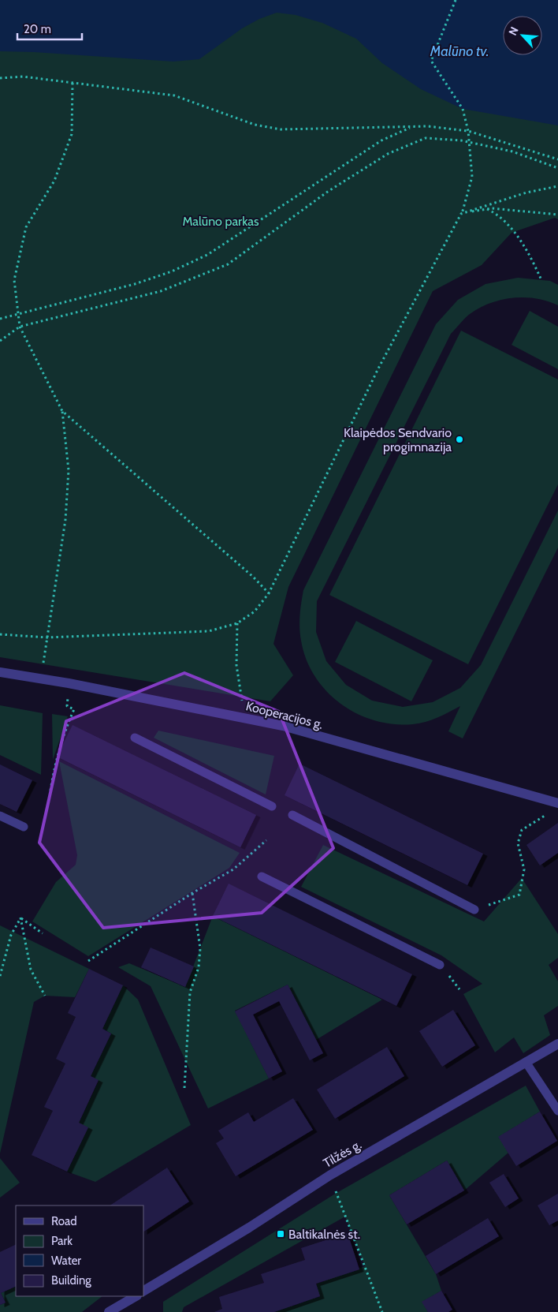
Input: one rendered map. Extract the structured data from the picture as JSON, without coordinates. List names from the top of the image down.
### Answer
{
  "streets": {
    "street": ["Kooperacijos g.", "Tilžės g."]
  },
  "water": ["Malūno tv."],
  "parks": ["Malūno parkas"],
  "places": {
    "other": ["Klaipėdos Sendvario progimnazija"],
    "transit": ["Baltikalnės st."]
  },
  "legend": [
    "Road",
    "Park",
    "Water",
    "Building"
  ],
  "scale_bar": "20 m",
  "north": "top left"
}
